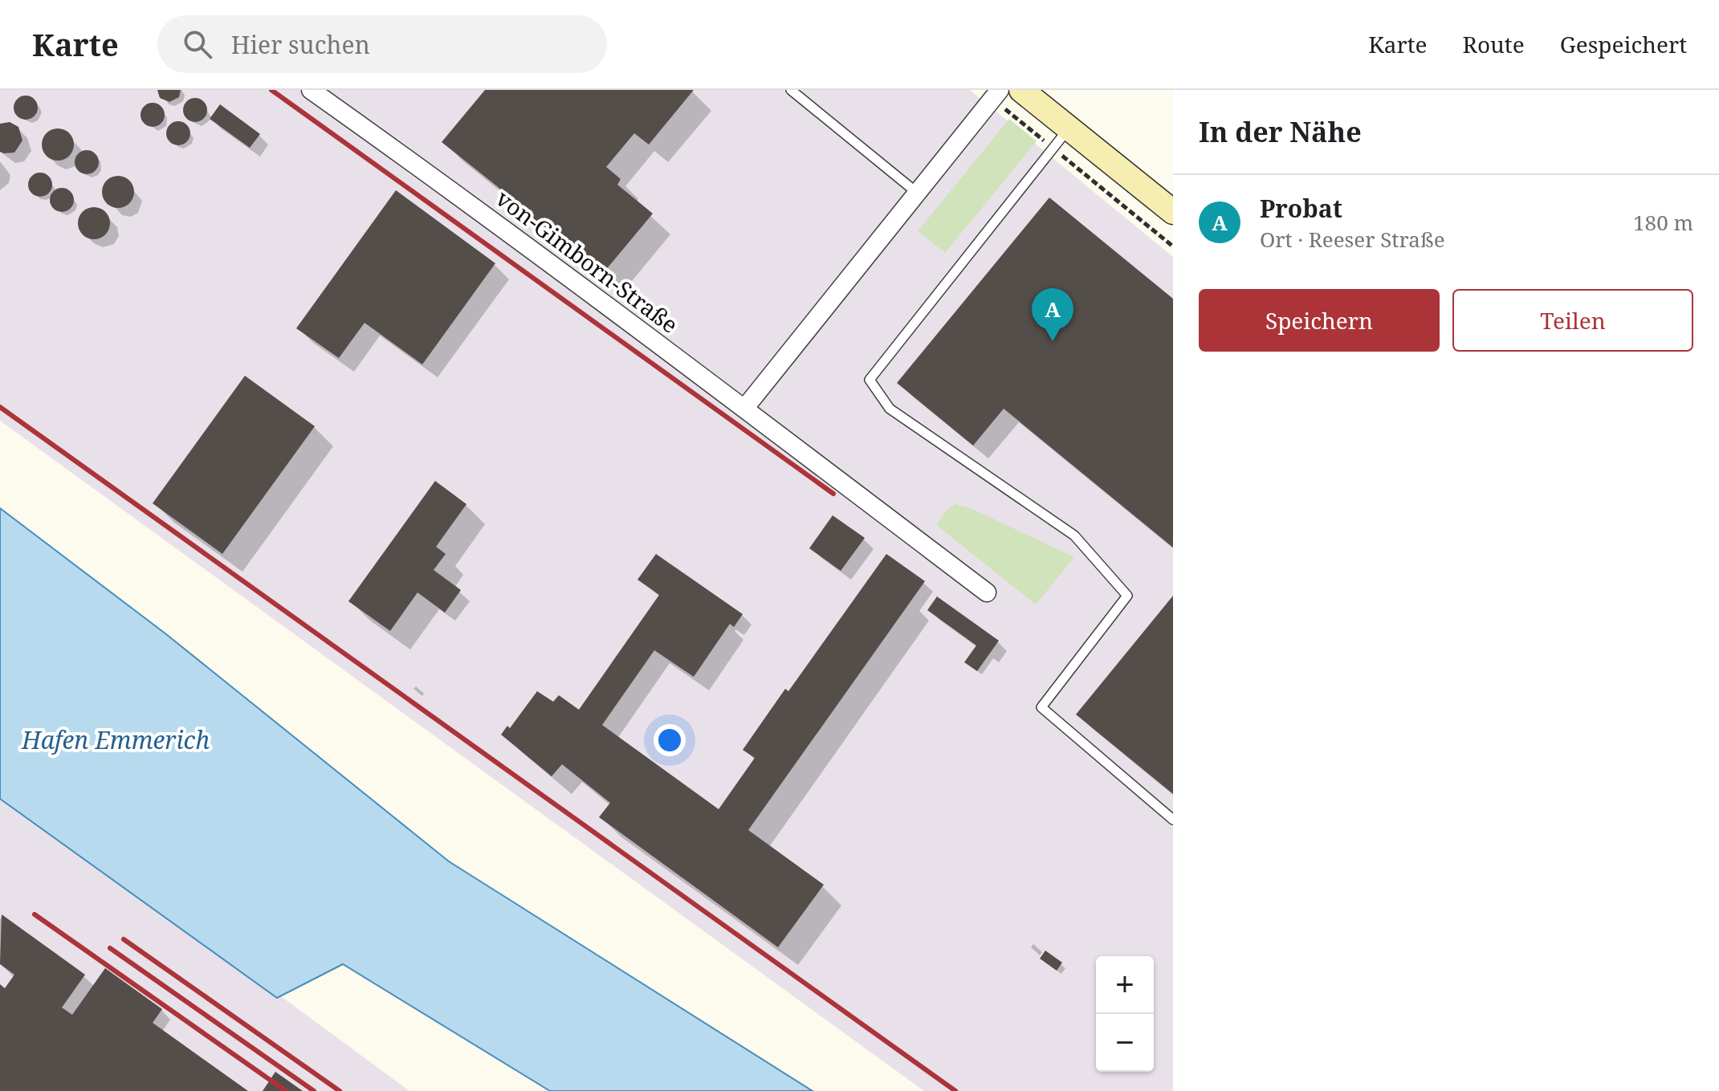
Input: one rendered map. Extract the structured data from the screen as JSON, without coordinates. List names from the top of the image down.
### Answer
{
  "streets": {
    "street": ["von-Gimborn-Straße"]
  },
  "water": ["Hafen Emmerich"],
  "page": {
    "header": "Karte",
    "search": "Hier suchen",
    "nav": ["Karte", "Route", "Gespeichert"],
    "heading": "In der Nähe",
    "list": [
      {
        "mark": "A",
        "name": "Probat",
        "note": "Ort · Reeser Straße",
        "value": "180 m"
      }
    ],
    "buttons": ["Speichern", "Teilen"],
    "pins": "A",
    "map_buttons": ["+", "−"]
  }
}
